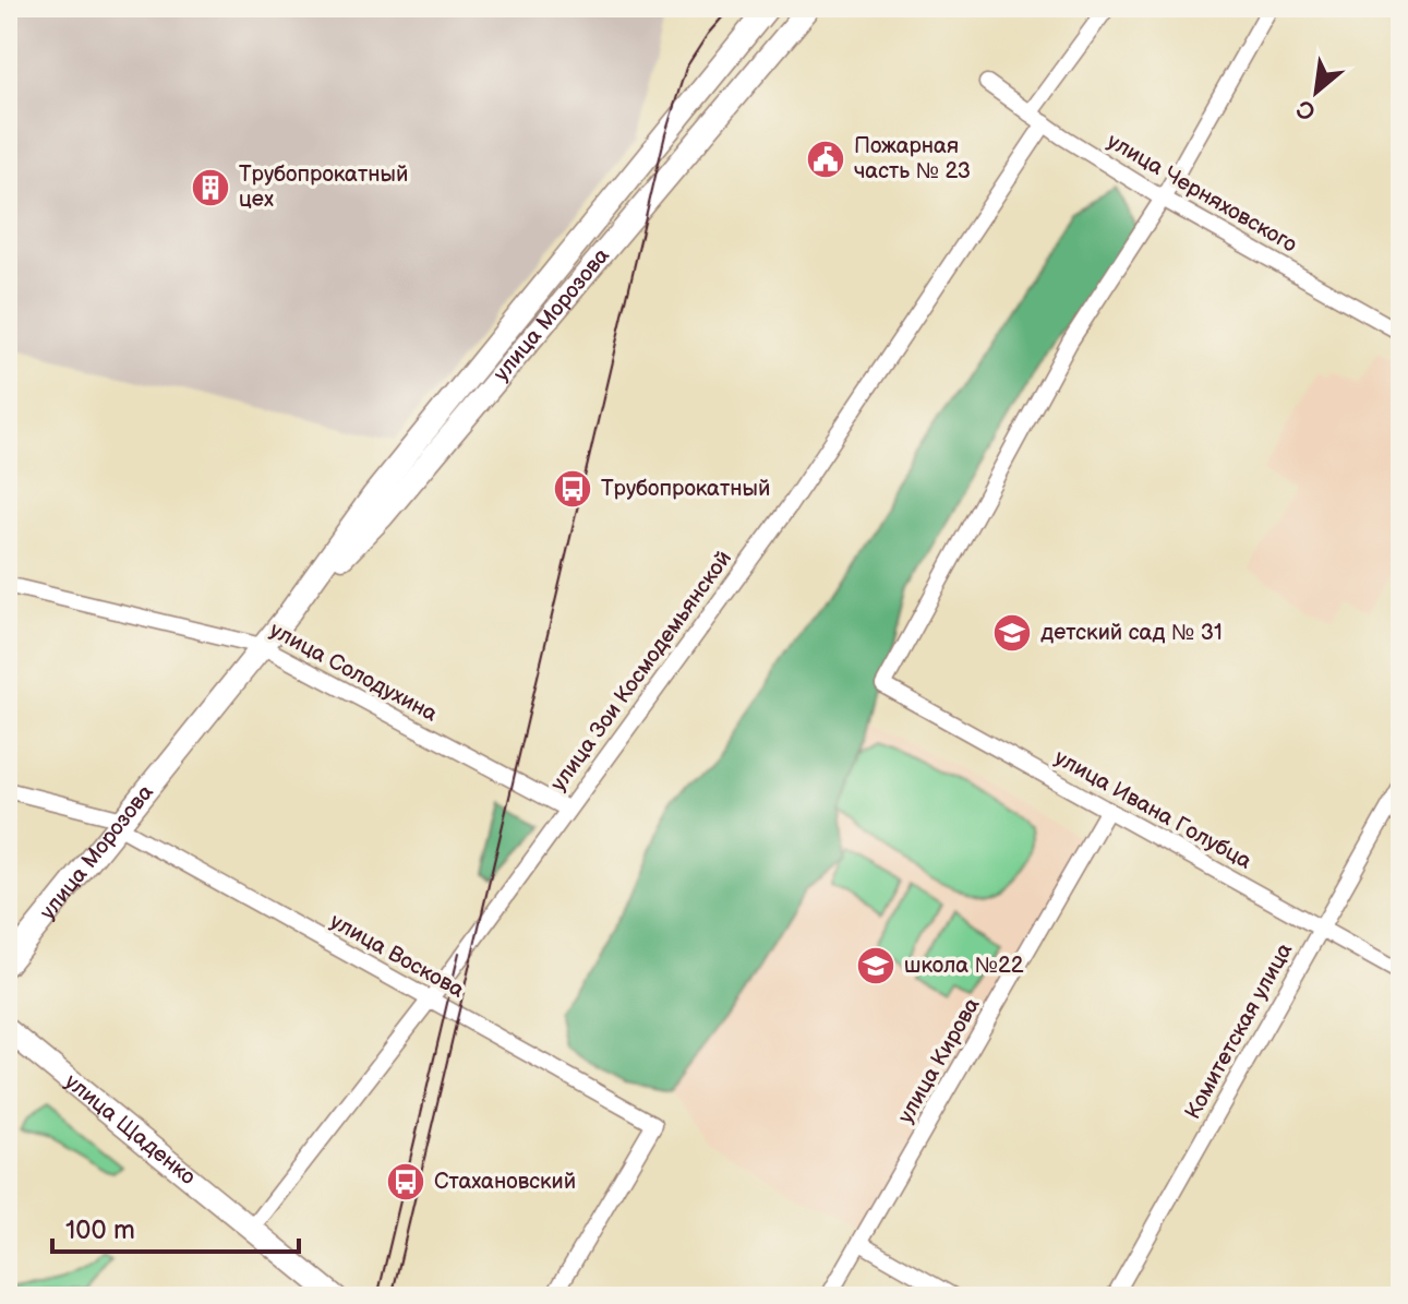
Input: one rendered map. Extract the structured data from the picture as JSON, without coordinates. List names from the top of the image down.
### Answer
{
  "streets": {
    "main road": ["улица Морозова", "улица Щаденко"],
    "street": [
      "улица Черняховского",
      "улица Зои Космодемьянской",
      "улица Солодухина",
      "улица Ивана Голубца",
      "улица Воскова",
      "Комитетская улица",
      "улица Кирова"
    ]
  },
  "crossings": [
    ["улица Черняховского", "улица Зои Космодемьянской"],
    ["улица Черняховского", "улица Ивана Голубца"],
    ["улица Морозова", "улица Солодухина"],
    ["улица Морозова", "улица Воскова"],
    ["улица Зои Космодемьянской", "улица Солодухина"],
    ["улица Зои Космодемьянской", "улица Воскова"],
    ["улица Зои Космодемьянской", "улица Щаденко"],
    ["улица Ивана Голубца", "Комитетская улица"],
    ["улица Ивана Голубца", "улица Кирова"]
  ],
  "places": {
    "public building": ["Пожарная часть № 23"],
    "building": ["Трубопрокатный цех"],
    "bus stop": ["Трубопрокатный", "Стахановский"],
    "school or university": ["детский сад № 31", "школа №22"]
  },
  "scale_bar": "100 m",
  "north": "bottom left"
}
